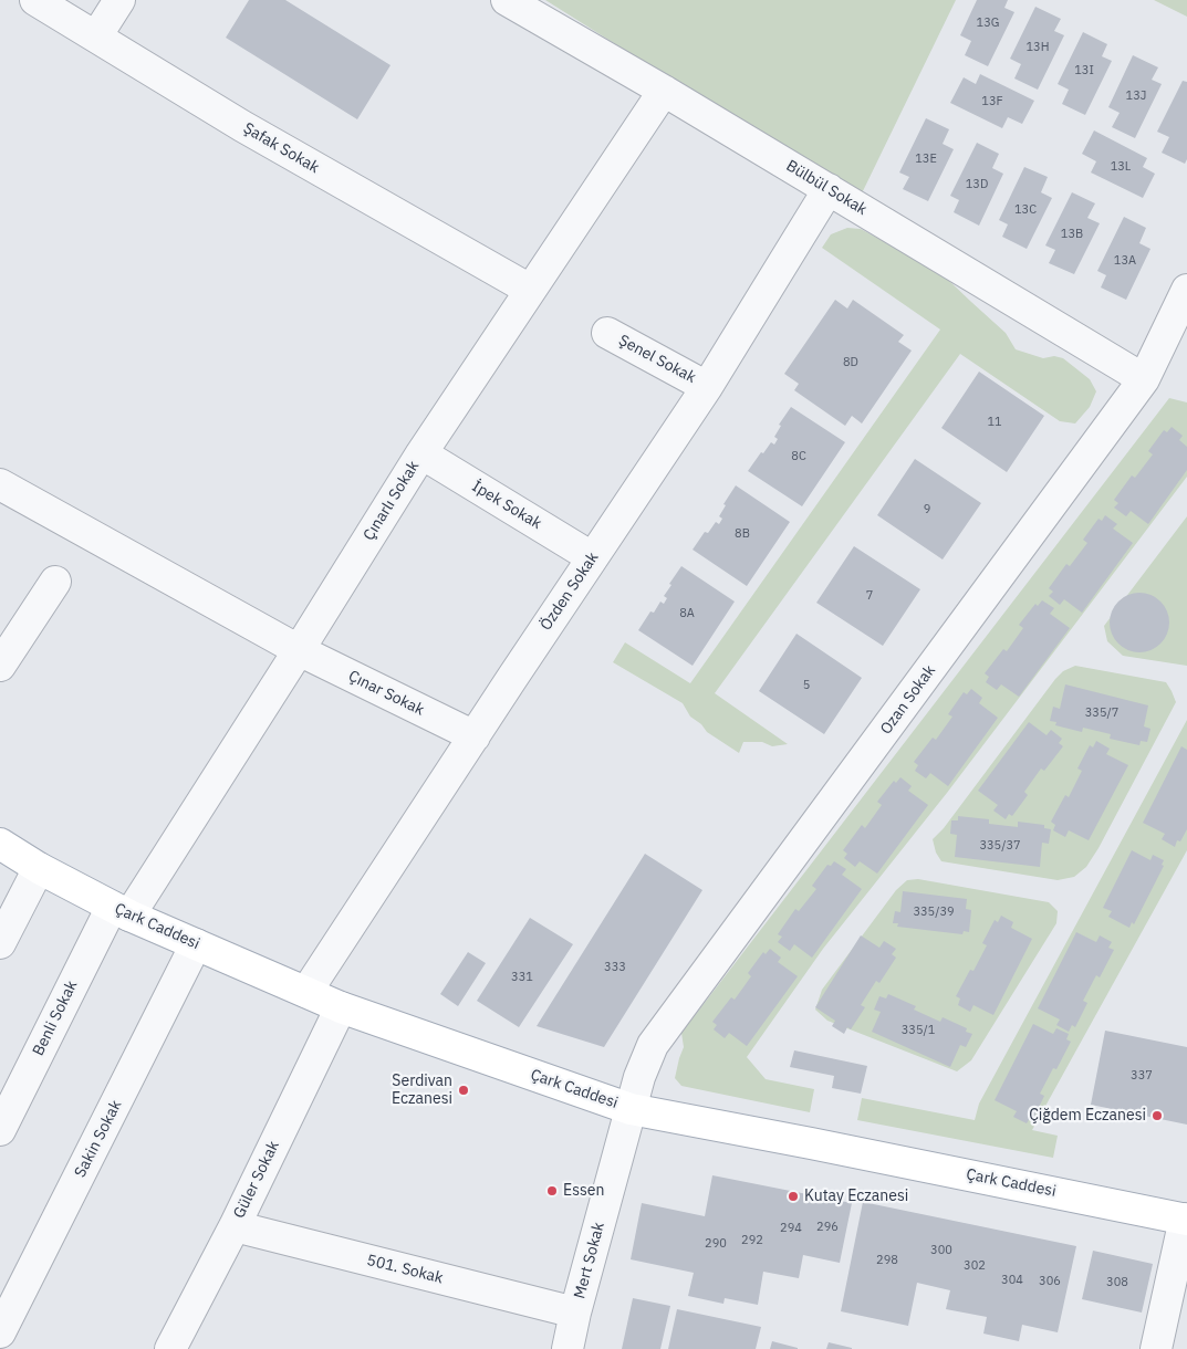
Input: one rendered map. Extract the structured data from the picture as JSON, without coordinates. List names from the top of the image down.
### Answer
{
  "streets": {
    "main road": ["Çark Caddesi"],
    "street": [
      "Şafak Sokak",
      "Bülbül Sokak",
      "Şenel Sokak",
      "Çınarlı Sokak",
      "İpek Sokak",
      "Özden Sokak",
      "Çınar Sokak",
      "Ozan Sokak",
      "Benli Sokak",
      "Sakin Sokak",
      "Güler Sokak",
      "Mert Sokak",
      "501. Sokak"
    ]
  },
  "crossings": [
    ["Şafak Sokak", "Çınarlı Sokak"],
    ["Bülbül Sokak", "Çınarlı Sokak"],
    ["Bülbül Sokak", "Özden Sokak"],
    ["Bülbül Sokak", "Ozan Sokak"],
    ["Şenel Sokak", "Özden Sokak"],
    ["Çınarlı Sokak", "İpek Sokak"],
    ["Çınarlı Sokak", "Çınar Sokak"],
    ["Çınarlı Sokak", "Çark Caddesi"],
    ["Çınarlı Sokak", "Benli Sokak"],
    ["İpek Sokak", "Özden Sokak"],
    ["Özden Sokak", "Çınar Sokak"],
    ["Özden Sokak", "Çark Caddesi"],
    ["Ozan Sokak", "Çark Caddesi"],
    ["Ozan Sokak", "Mert Sokak"],
    ["Çark Caddesi", "Benli Sokak"],
    ["Çark Caddesi", "Sakin Sokak"],
    ["Çark Caddesi", "Güler Sokak"],
    ["Çark Caddesi", "Mert Sokak"],
    ["Güler Sokak", "501. Sokak"],
    ["Mert Sokak", "501. Sokak"]
  ],
  "places": [
    "Serdivan Eczanesi",
    "Çiğdem Eczanesi",
    "Essen",
    "Kutay Eczanesi"
  ],
  "house_numbers": [
    "13G",
    "13H",
    "13I",
    "13J",
    "13F",
    "13E",
    "13L",
    "13D",
    "13C",
    "13B",
    "13A",
    "8D",
    "11",
    "8C",
    "9",
    "8B",
    "7",
    "8A",
    "5",
    "335/7",
    "335/37",
    "335/39",
    "333",
    "331",
    "335/1",
    "337",
    "296",
    "294",
    "292",
    "290",
    "300",
    "298",
    "302",
    "304",
    "306",
    "308"
  ]
}
